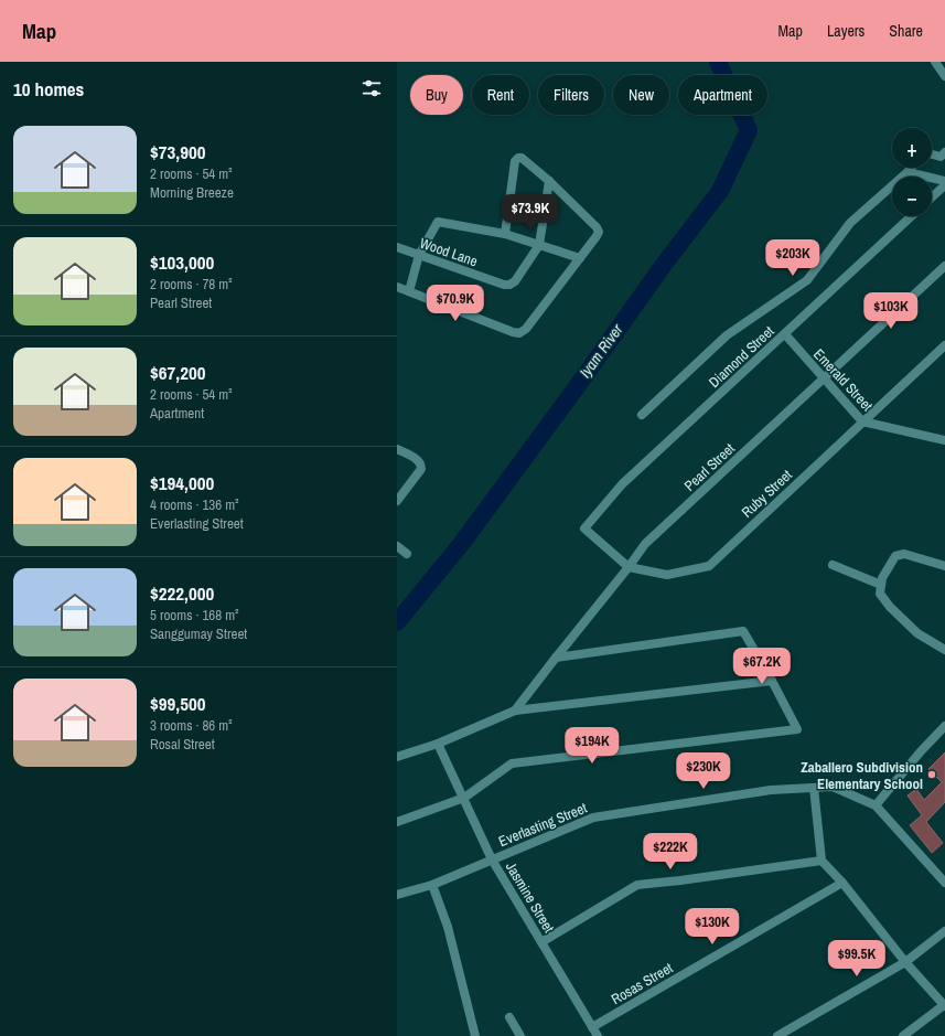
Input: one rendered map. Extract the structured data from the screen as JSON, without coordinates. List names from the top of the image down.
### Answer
{
  "streets": {
    "street": [
      "Wood Lane",
      "Diamond Street",
      "Emerald Street",
      "Pearl Street",
      "Ruby Street",
      "Everlasting Street",
      "Jasmine Street",
      "Rosas Street"
    ]
  },
  "crossings": [
    ["Diamond Street", "Emerald Street"],
    ["Diamond Street", "Ruby Street"],
    ["Emerald Street", "Pearl Street"],
    ["Emerald Street", "Ruby Street"],
    ["Pearl Street", "Ruby Street"],
    ["Everlasting Street", "Jasmine Street"],
    ["Jasmine Street", "Rosas Street"]
  ],
  "water": ["Iyam River"],
  "places": ["Zaballero Subdivision Elementary School"],
  "page": {
    "header": "Map",
    "nav": ["Map", "Layers", "Share"],
    "heading": "10 homes",
    "chip": [
      "Buy",
      "Rent",
      "Filters",
      "New",
      "Apartment"
    ],
    "list": [
      {
        "name": "$73,900",
        "note": "2 rooms · 54 m² · Morning Breeze"
      },
      {
        "name": "$103,000",
        "note": "2 rooms · 78 m² · Pearl Street"
      },
      {
        "name": "$67,200",
        "note": "2 rooms · 54 m² · Apartment"
      },
      {
        "name": "$194,000",
        "note": "4 rooms · 136 m² · Everlasting Street"
      },
      {
        "name": "$222,000",
        "note": "5 rooms · 168 m² · Sanggumay Street"
      },
      {
        "name": "$99,500",
        "note": "3 rooms · 86 m² · Rosal Street"
      }
    ],
    "map_buttons": ["+", "−"],
    "price": [
      "$73.9K",
      "$203K",
      "$70.9K",
      "$103K",
      "$67.2K",
      "$194K",
      "$230K",
      "$222K",
      "$130K",
      "$99.5K"
    ]
  }
}
